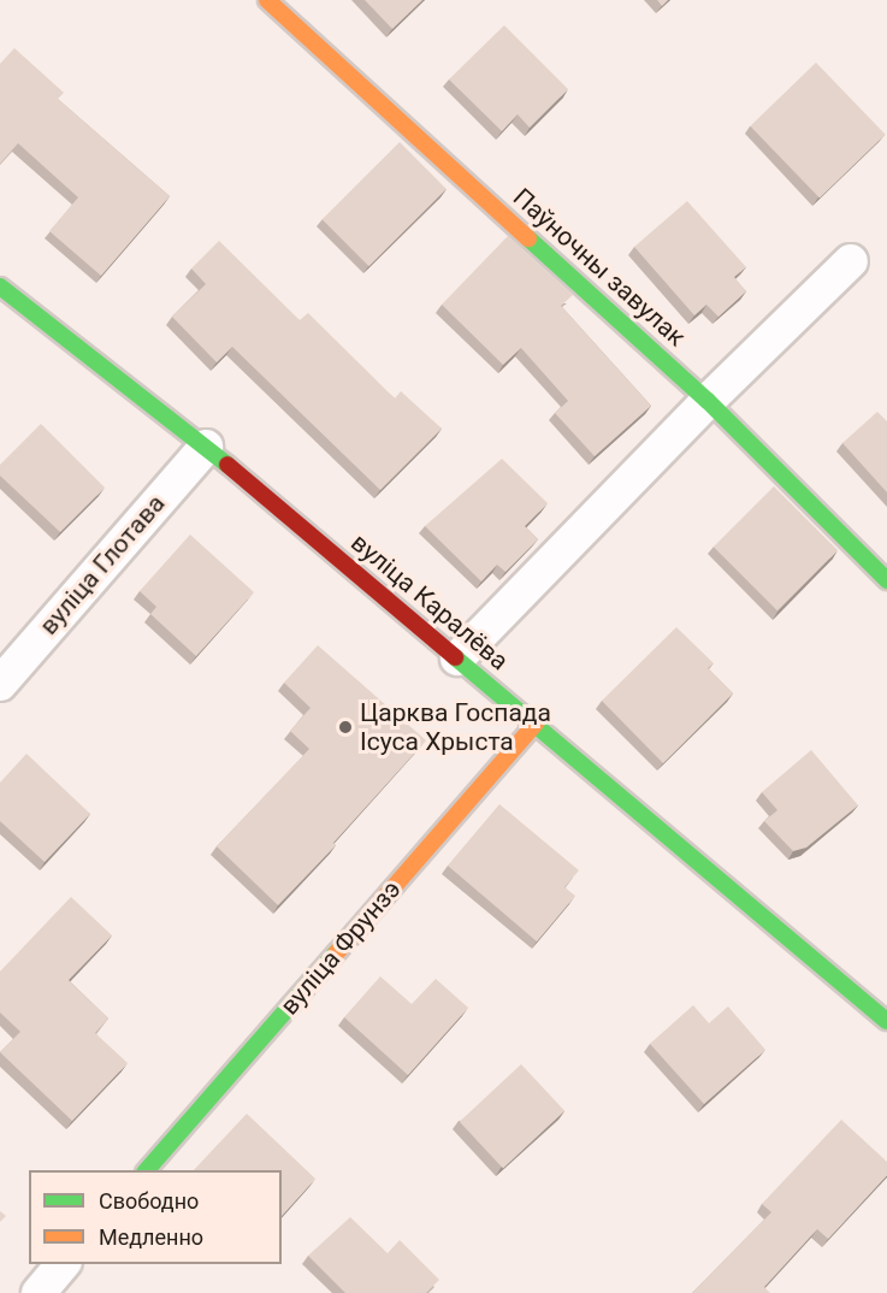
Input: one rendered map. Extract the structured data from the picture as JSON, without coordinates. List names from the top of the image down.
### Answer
{
  "streets": {
    "street": [
      "Паўночны завулак",
      "вуліца Глотава",
      "вуліца Каралёва",
      "вуліца Фрунзэ"
    ]
  },
  "crossings": [
    ["вуліца Глотава", "вуліца Каралёва"],
    ["вуліца Каралёва", "вуліца Фрунзэ"]
  ],
  "places": ["Царква Госпада Ісуса Хрыста"],
  "legend": ["Свободно", "Медленно"]
}
